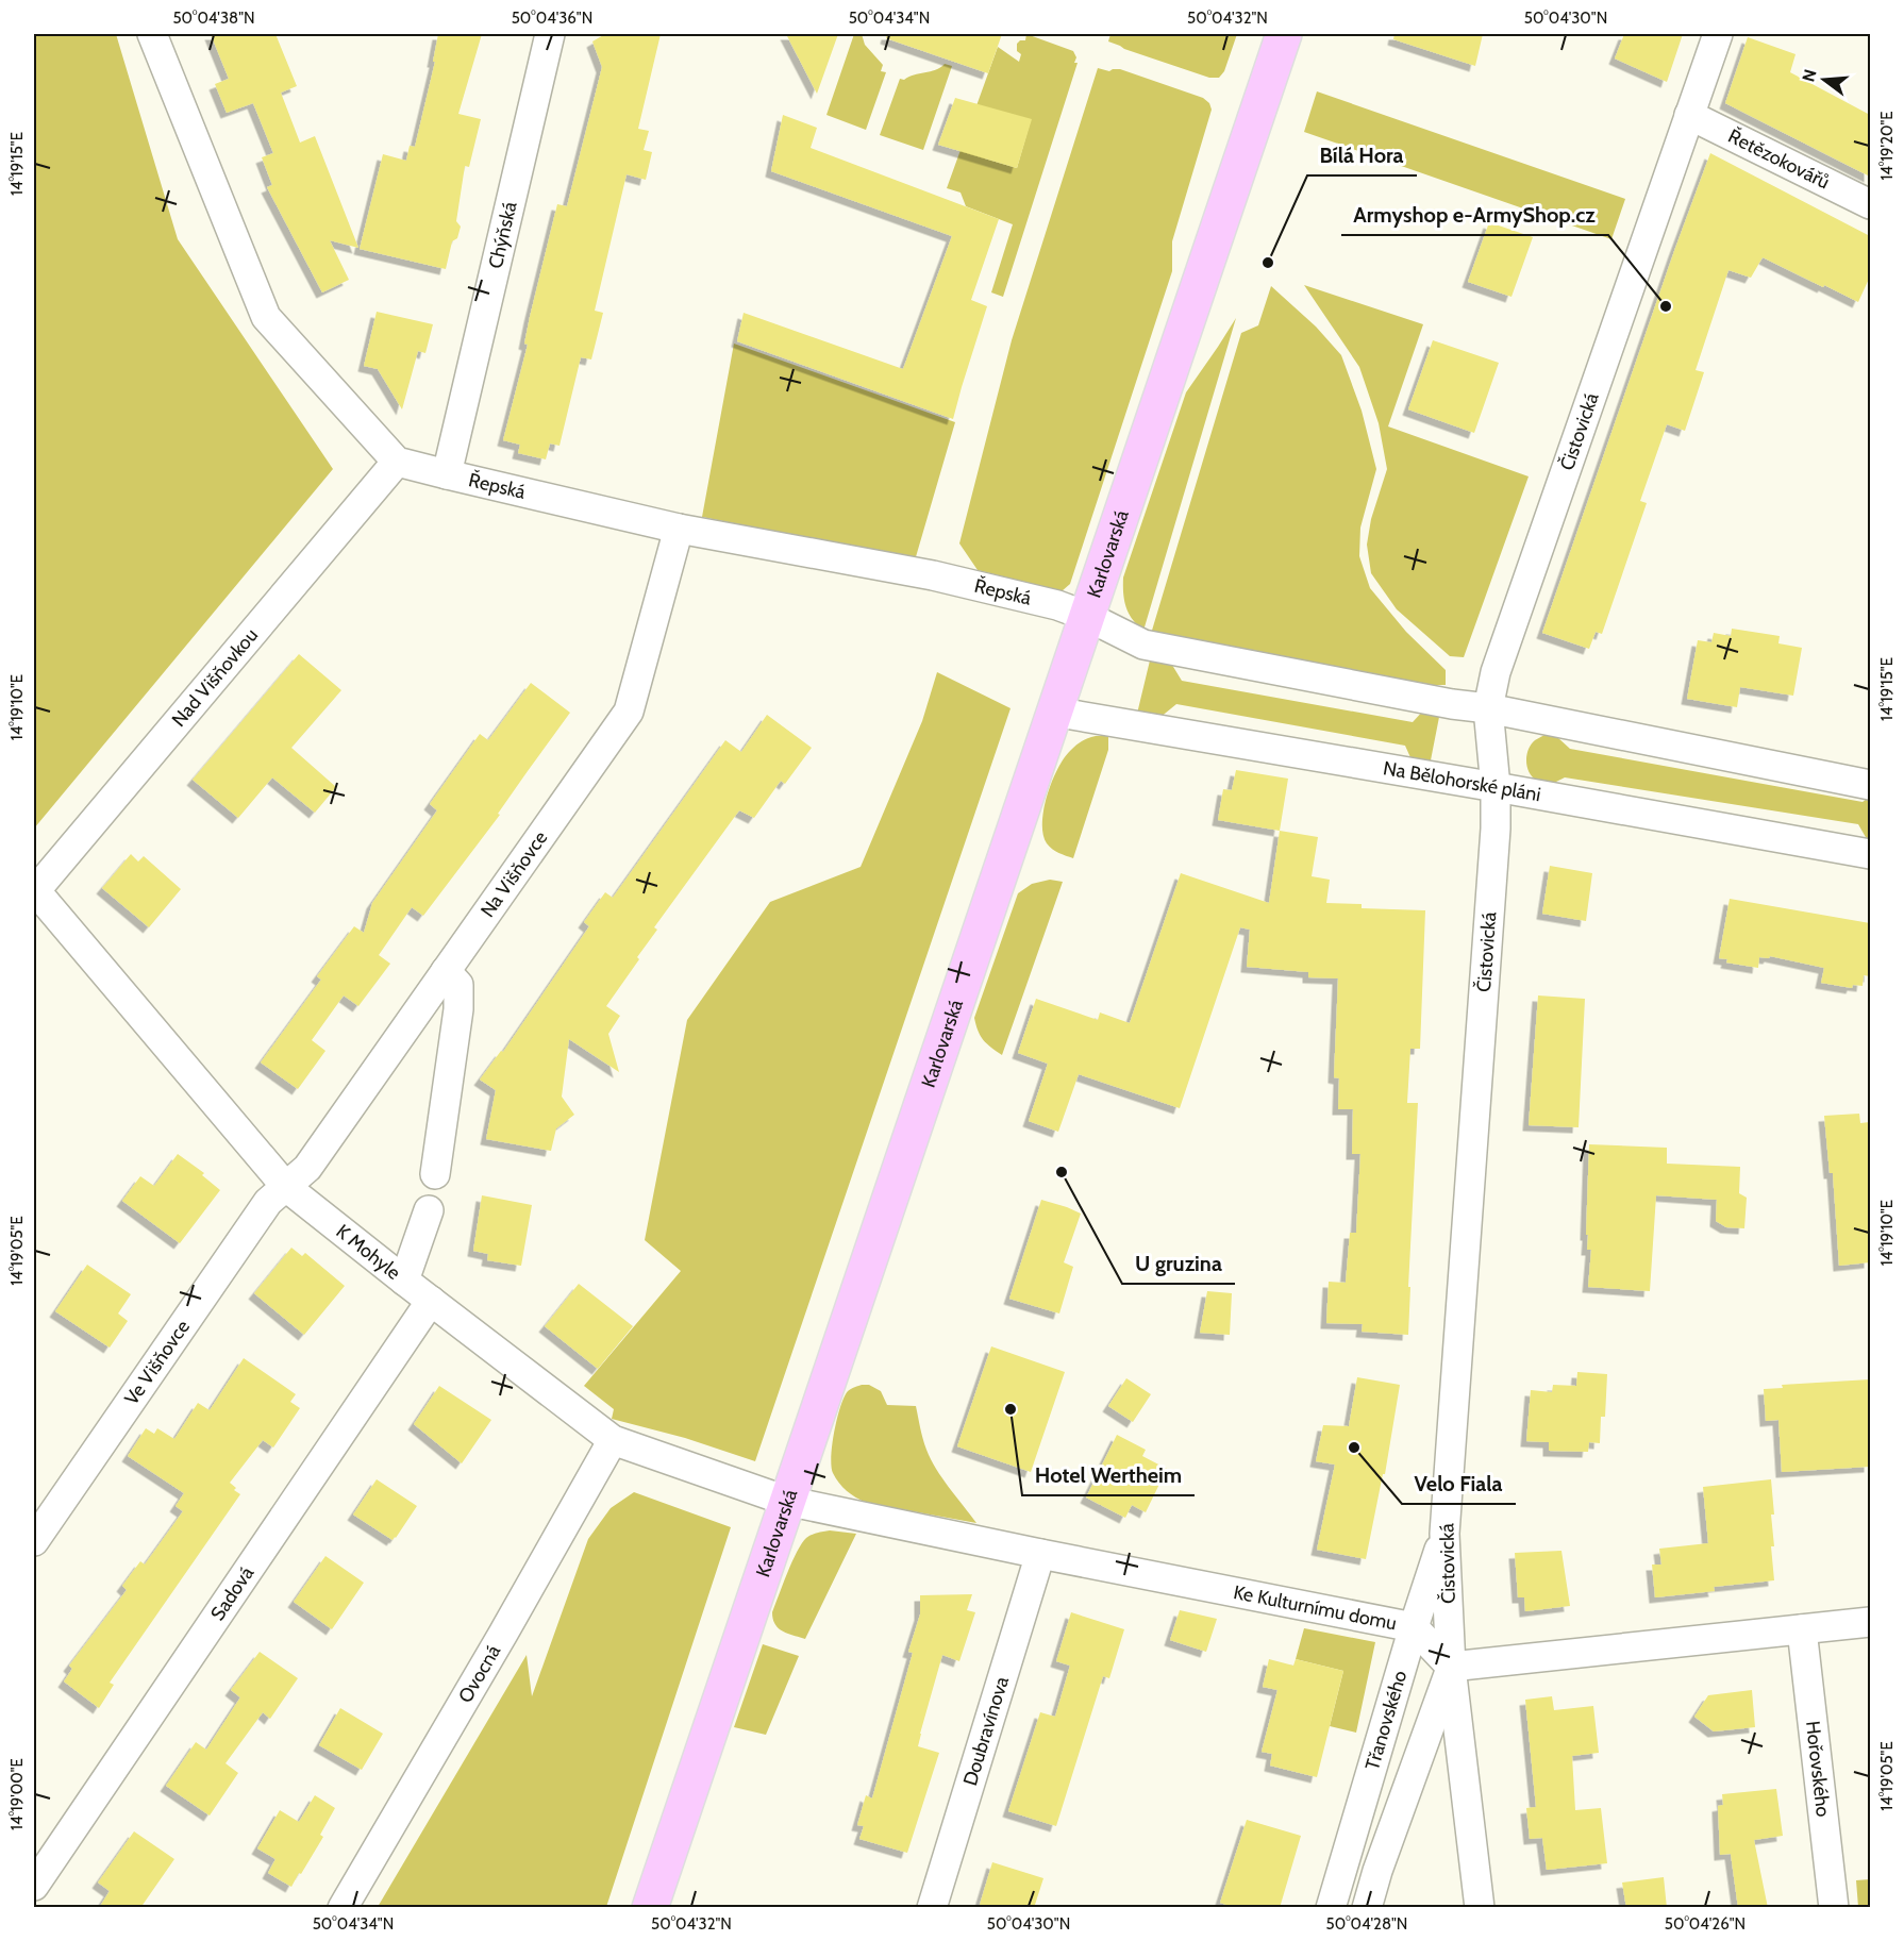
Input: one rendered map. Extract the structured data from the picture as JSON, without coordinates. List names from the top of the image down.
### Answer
{
  "streets": {
    "main road": ["Karlovarská"],
    "street": [
      "Řetězokovářů",
      "Chýňská",
      "Čistovická",
      "Řepská",
      "Nad Višňovkou",
      "Na Bělohorské pláni",
      "Na Višňovce",
      "K Mohyle",
      "Ve Višňovce",
      "Sadová",
      "Ke Kulturnímu domu",
      "Ovocná",
      "Třanovského",
      "Doubravínova",
      "Hořovského"
    ]
  },
  "crossings": [
    ["Řetězokovářů", "Čistovická"],
    ["Chýňská", "Řepská"],
    ["Čistovická", "Na Bělohorské pláni"],
    ["Čistovická", "Ke Kulturnímu domu"],
    ["Čistovická", "Třanovského"],
    ["Řepská", "Karlovarská"],
    ["Řepská", "Nad Višňovkou"],
    ["Řepská", "Na Višňovce"],
    ["Karlovarská", "Na Bělohorské pláni"],
    ["Karlovarská", "K Mohyle"],
    ["Karlovarská", "Ke Kulturnímu domu"],
    ["Nad Višňovkou", "K Mohyle"],
    ["Na Višňovce", "K Mohyle"],
    ["Na Višňovce", "Ve Višňovce"],
    ["K Mohyle", "Ve Višňovce"],
    ["K Mohyle", "Sadová"],
    ["K Mohyle", "Ke Kulturnímu domu"],
    ["K Mohyle", "Ovocná"],
    ["Ke Kulturnímu domu", "Třanovského"],
    ["Ke Kulturnímu domu", "Doubravínova"]
  ],
  "places": [
    "Bílá Hora",
    "Armyshop e-ArmyShop.cz",
    "U gruzina",
    "Hotel Wertheim",
    "Velo Fiala"
  ],
  "north": "left",
  "coordinates": [
    "50°04'38\"N",
    "50°04'36\"N",
    "50°04'34\"N",
    "50°04'32\"N",
    "50°04'30\"N",
    "14°19'20\"E",
    "14°19'15\"E",
    "14°19'10\"E",
    "14°19'05\"E",
    "14°19'00\"E",
    "50°04'28\"N",
    "50°04'26\"N"
  ]
}
